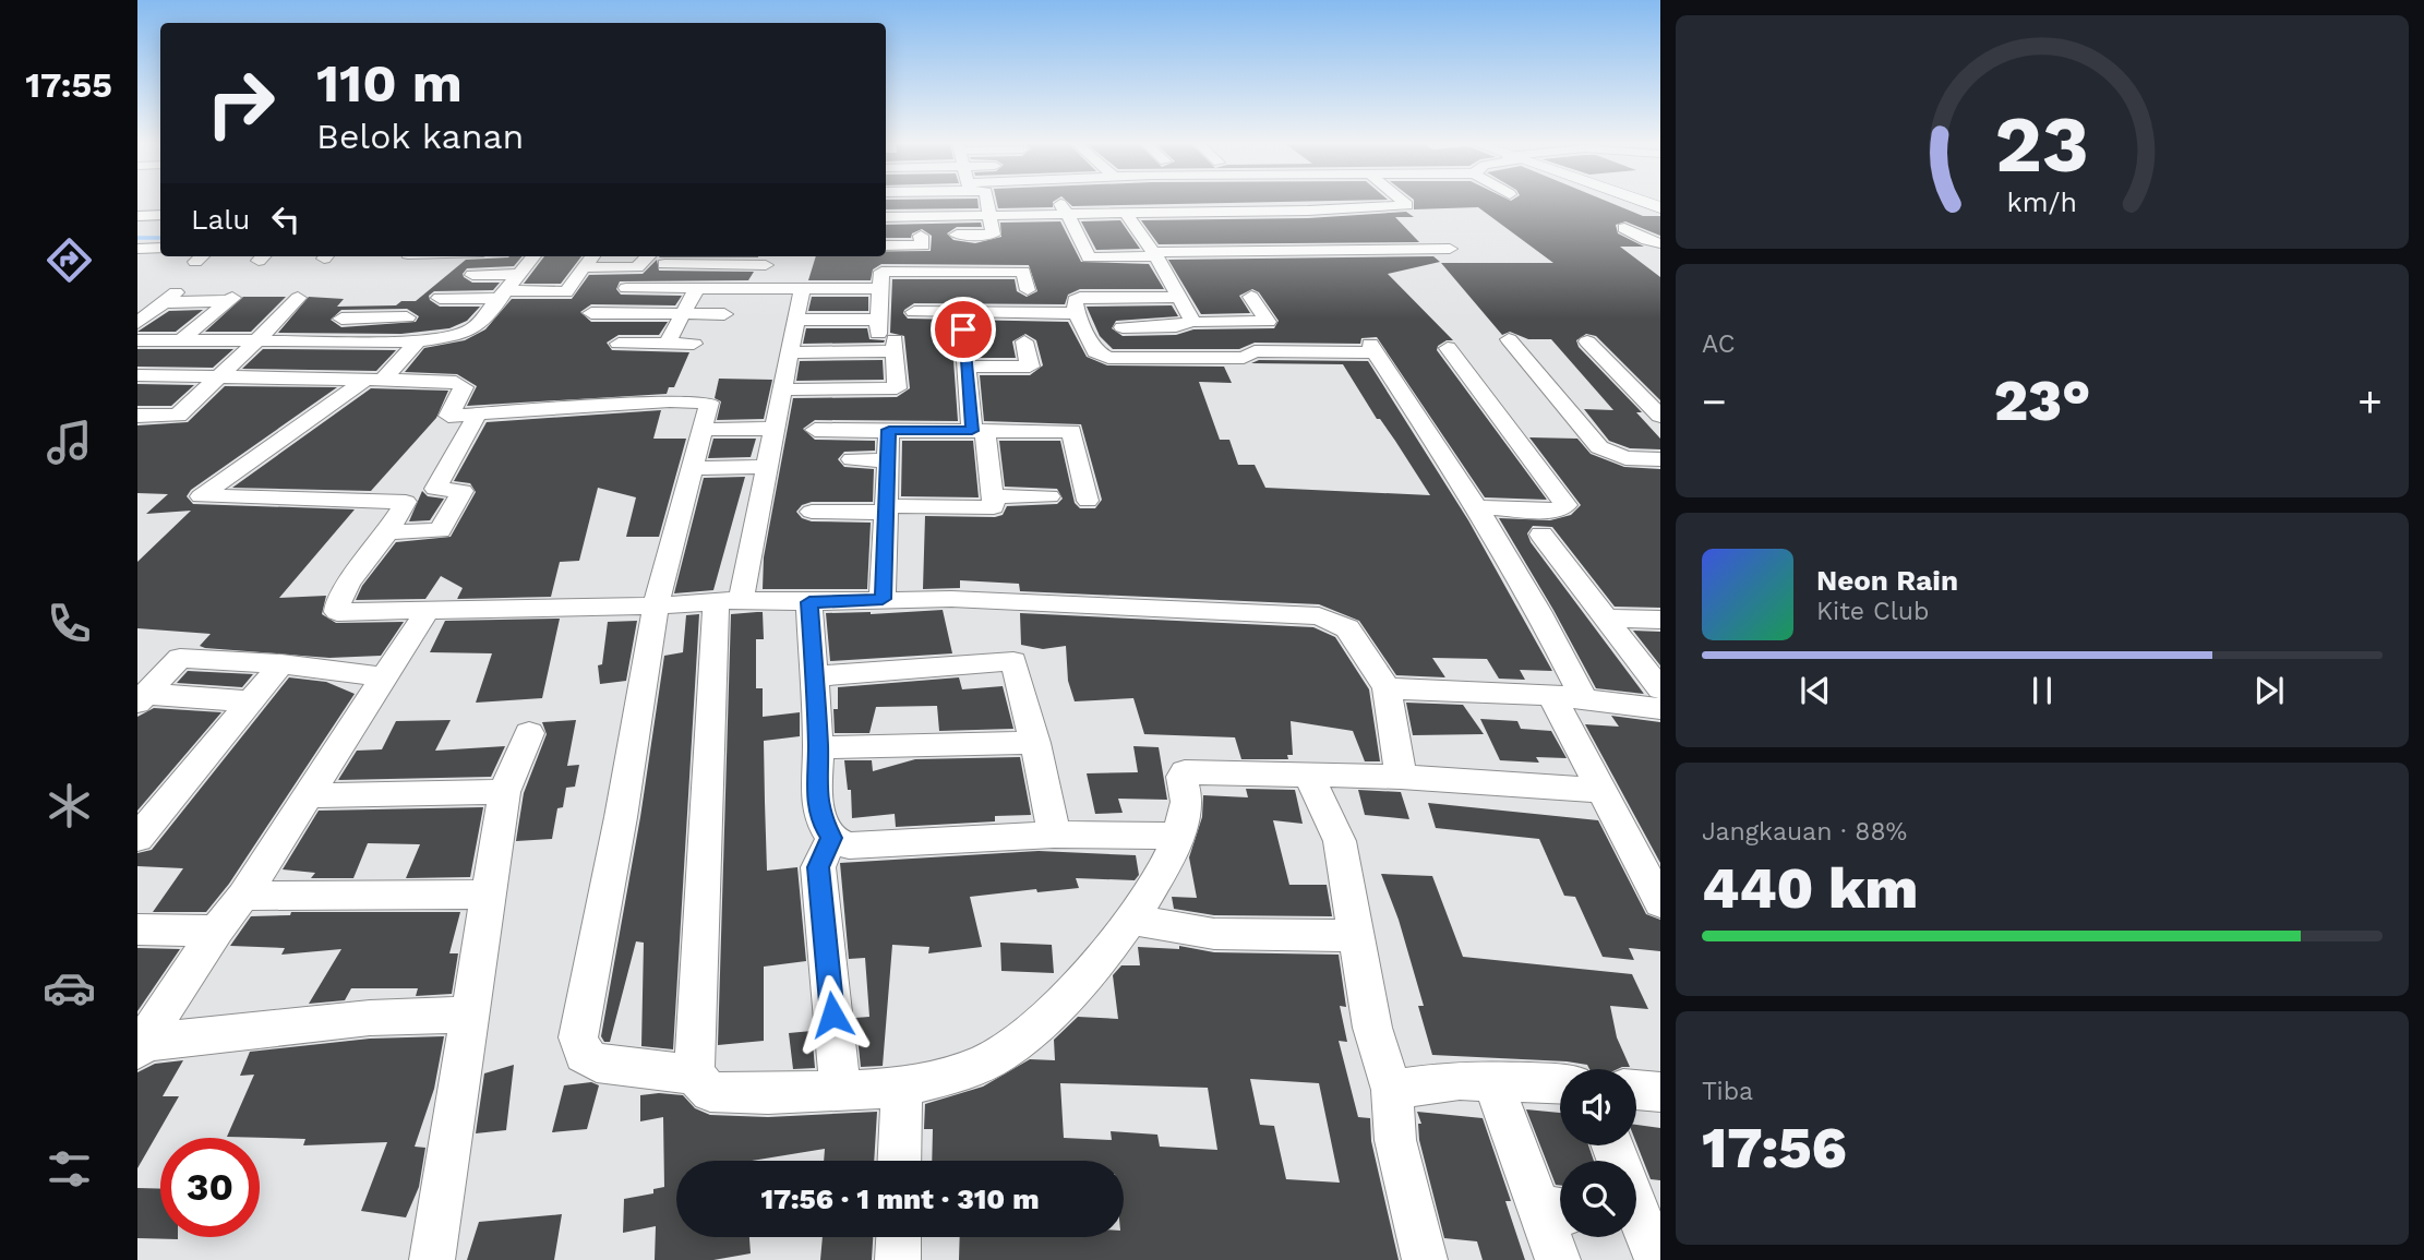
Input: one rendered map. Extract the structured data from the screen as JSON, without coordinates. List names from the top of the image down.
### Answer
{
  "page": {
    "tabs": "17:55",
    "turn": ["110 m", "Belok kanan"],
    "then": "Lalu",
    "tile": [
      "AC",
      ["Jangkauan · 88%", "440 km"],
      ["Tiba", "17:56"]
    ],
    "heat": ["−", "23°", "+"],
    "song": ["Neon Rain", "Kite Club"],
    "limit": "30",
    "trip": "17:56 · 1 mnt · 310 m",
    "gauge": ["23", "km/h"]
  }
}
